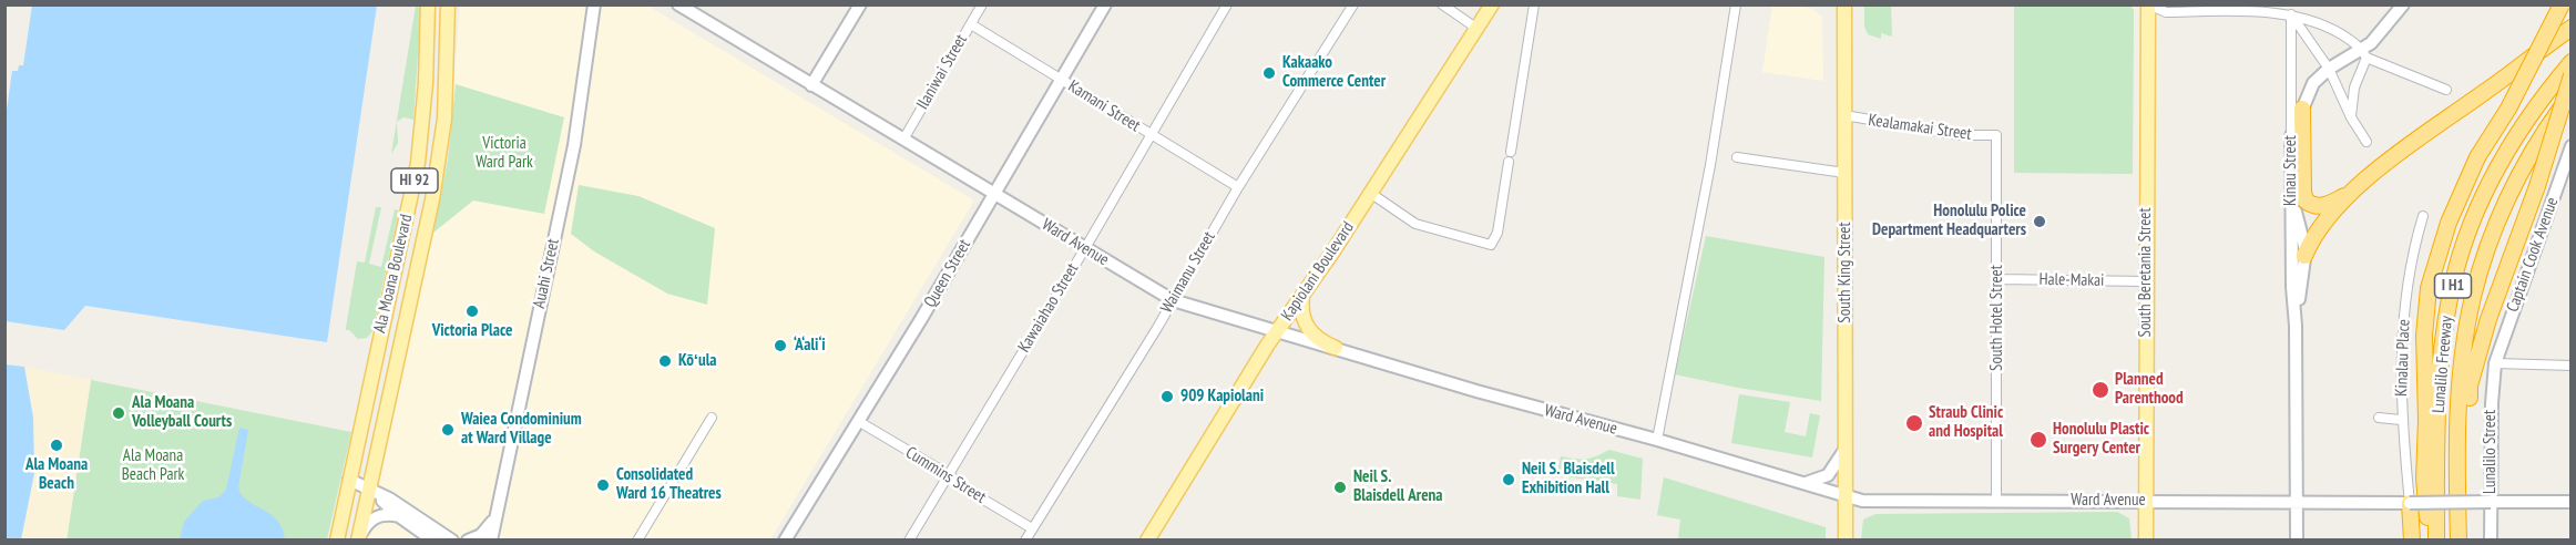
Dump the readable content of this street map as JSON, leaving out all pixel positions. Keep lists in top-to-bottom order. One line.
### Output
{"streets":{"highway":["I H1","Lunalilo Freeway"],"main road":["Kinau Street","HI 92","Ward Avenue","Captain Cook Avenue","Kapiolani Boulevard","South King Street","South Beretania Street","Ala Moana Boulevard","Auahi Street","Queen Street","Lunalilo Street"],"street":["Ilaniwai Street","Kamani Street","Kealamakai Street","Waimanu Street","Hale-Makai","Kawaiahao Street","South Hotel Street","Kinalau Place","Cummins Street"]},"crossings":[["Ilaniwai Street","Kamani Street"],["Ilaniwai Street","Ward Avenue"],["Kamani Street","Waimanu Street"],["Kamani Street","Queen Street"],["Kamani Street","Kawaiahao Street"],["Kealamakai Street","South King Street"],["Kealamakai Street","South Hotel Street"],["Kinau Street","Ward Avenue"],["Ward Avenue","Kapiolani Boulevard"],["Ward Avenue","Waimanu Street"],["Ward Avenue","South King Street"],["Ward Avenue","South Beretania Street"],["Ward Avenue","Queen Street"],["Ward Avenue","Kawaiahao Street"],["Ward Avenue","South Hotel Street"],["Ward Avenue","Kinalau Place"],["Ward Avenue","Lunalilo Street"],["Captain Cook Avenue","Lunalilo Street"],["Waimanu Street","Cummins Street"],["South Beretania Street","Hale-Makai"],["Queen Street","Cummins Street"],["Hale-Makai","South Hotel Street"],["Kawaiahao Street","Cummins Street"]],"parks":["Victoria Ward Park","Ala Moana Beach Park"],"places":["Kakaako Commerce Center","Honolulu Police Department Headquarters","Victoria Place","‘A‘ali‘i","Kōʻula","Planned Parenthood","909 Kapiolani","Ala Moana Volleyball Courts","Straub Clinic and Hospital","Waiea Condominium at Ward Village","Honolulu Plastic Surgery Center","Ala Moana Beach","Neil S. Blaisdell Exhibition Hall","Consolidated Ward 16 Theatres","Neil S. Blaisdell Arena"]}
